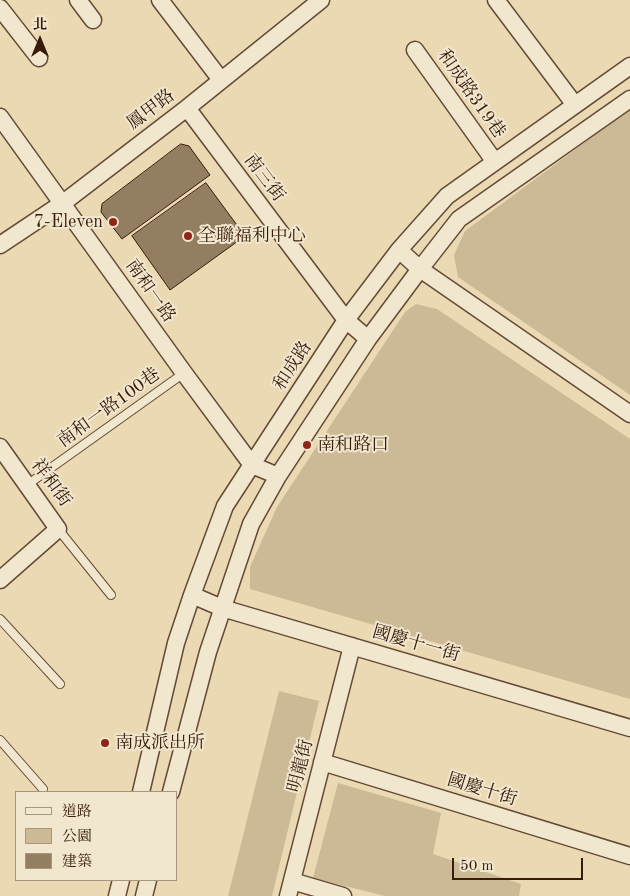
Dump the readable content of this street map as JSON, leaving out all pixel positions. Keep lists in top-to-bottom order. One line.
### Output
{"streets":{"street":["和成路319巷","鳳甲路","南三街","南和一路","和成路","祥和街","國慶十一街","明龍街","國慶十街"],"lane":["南和一路100巷"]},"crossings":[["和成路319巷","和成路"],["鳳甲路","南三街"],["鳳甲路","南和一路"],["南三街","和成路"],["南和一路","和成路"],["南和一路","南和一路100巷"],["和成路","國慶十一街"],["南和一路100巷","祥和街"],["國慶十一街","明龍街"],["明龍街","國慶十街"]],"places":["7-Eleven","全聯福利中心","南和路口","南成派出所"],"legend":["道路","公園","建築"],"scale_bar":"50 m","north":"top"}
